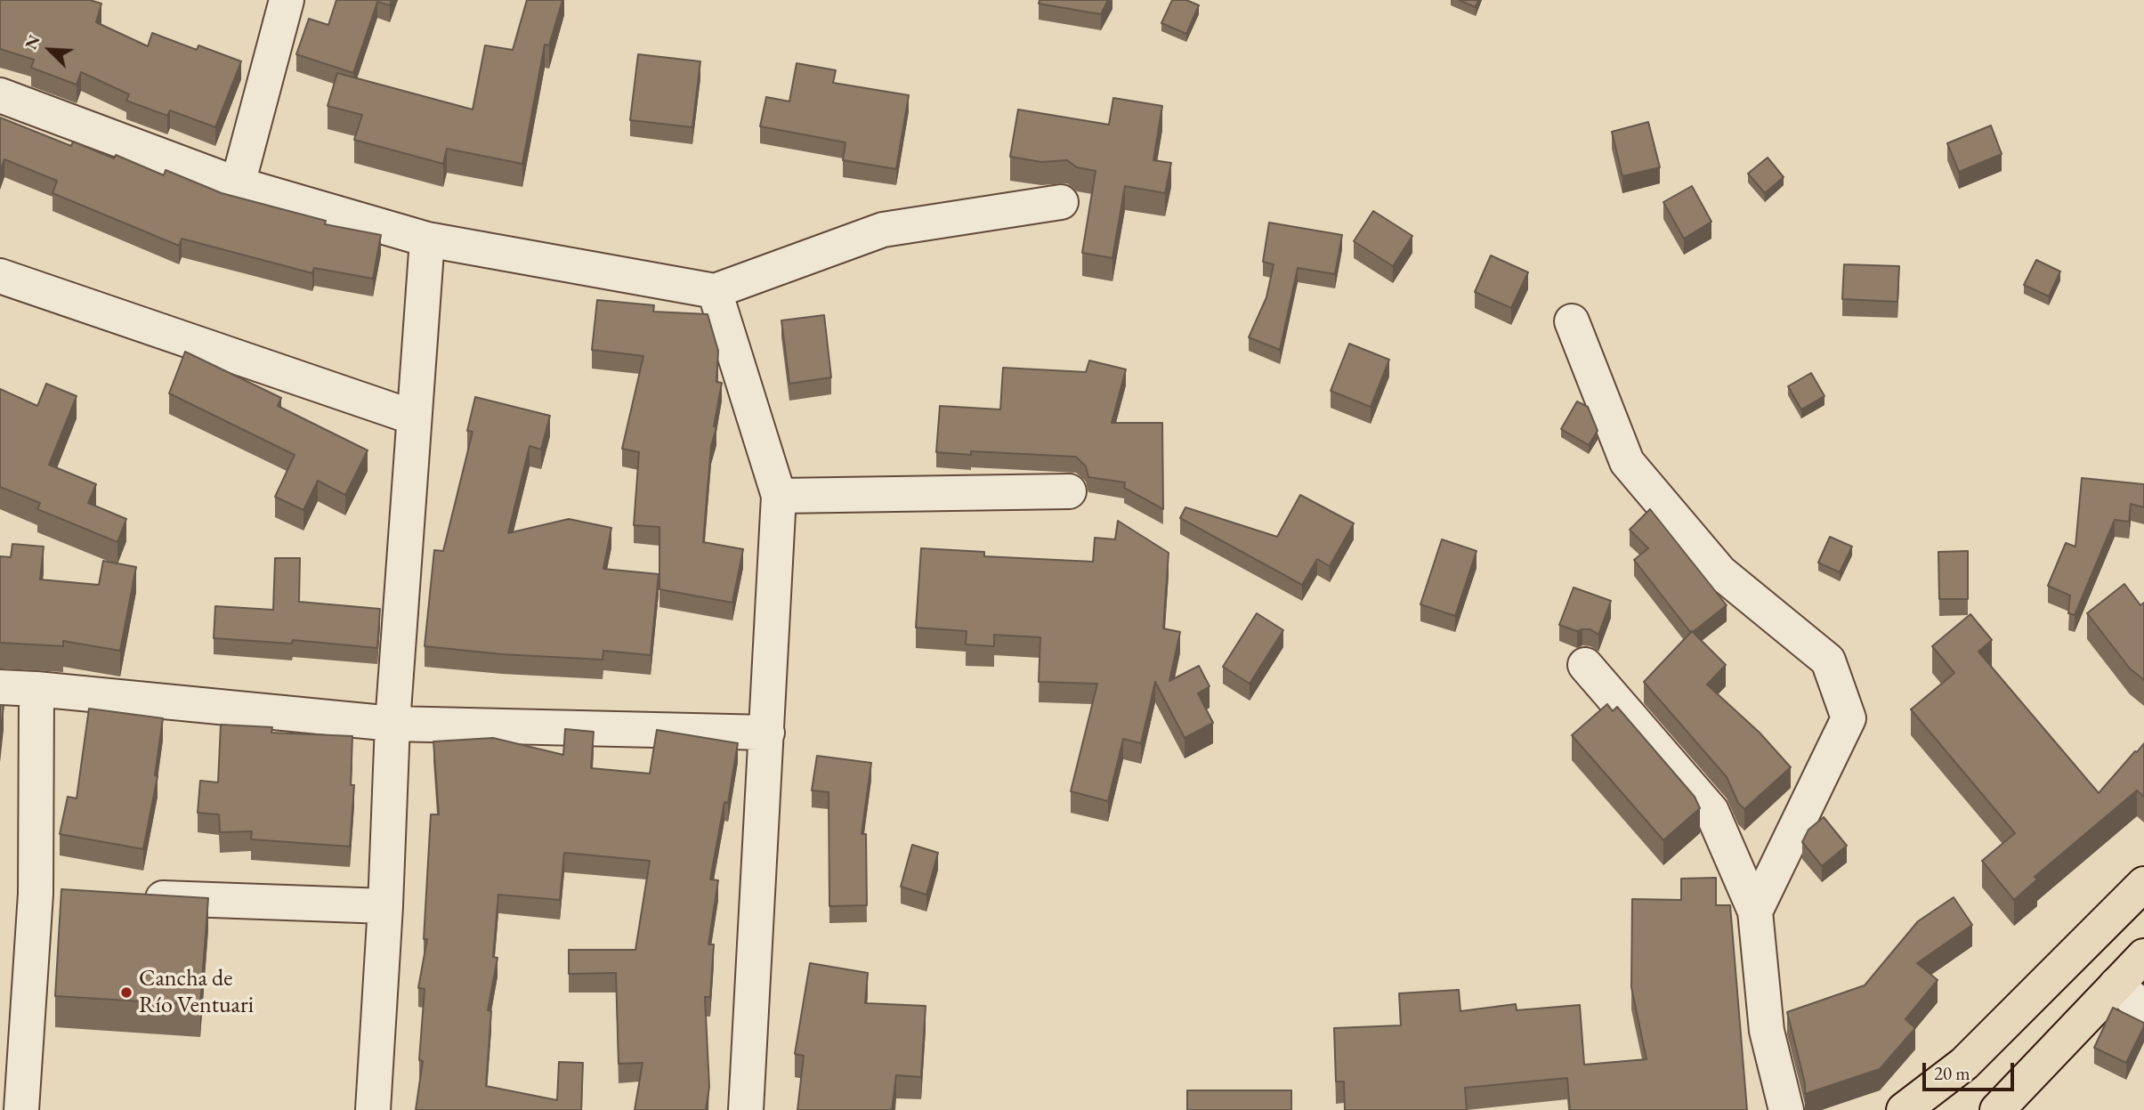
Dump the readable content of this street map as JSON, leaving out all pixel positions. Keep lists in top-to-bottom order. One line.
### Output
{"places":["Cancha de Río Ventuari"],"scale_bar":"20 m","north":"top left"}
